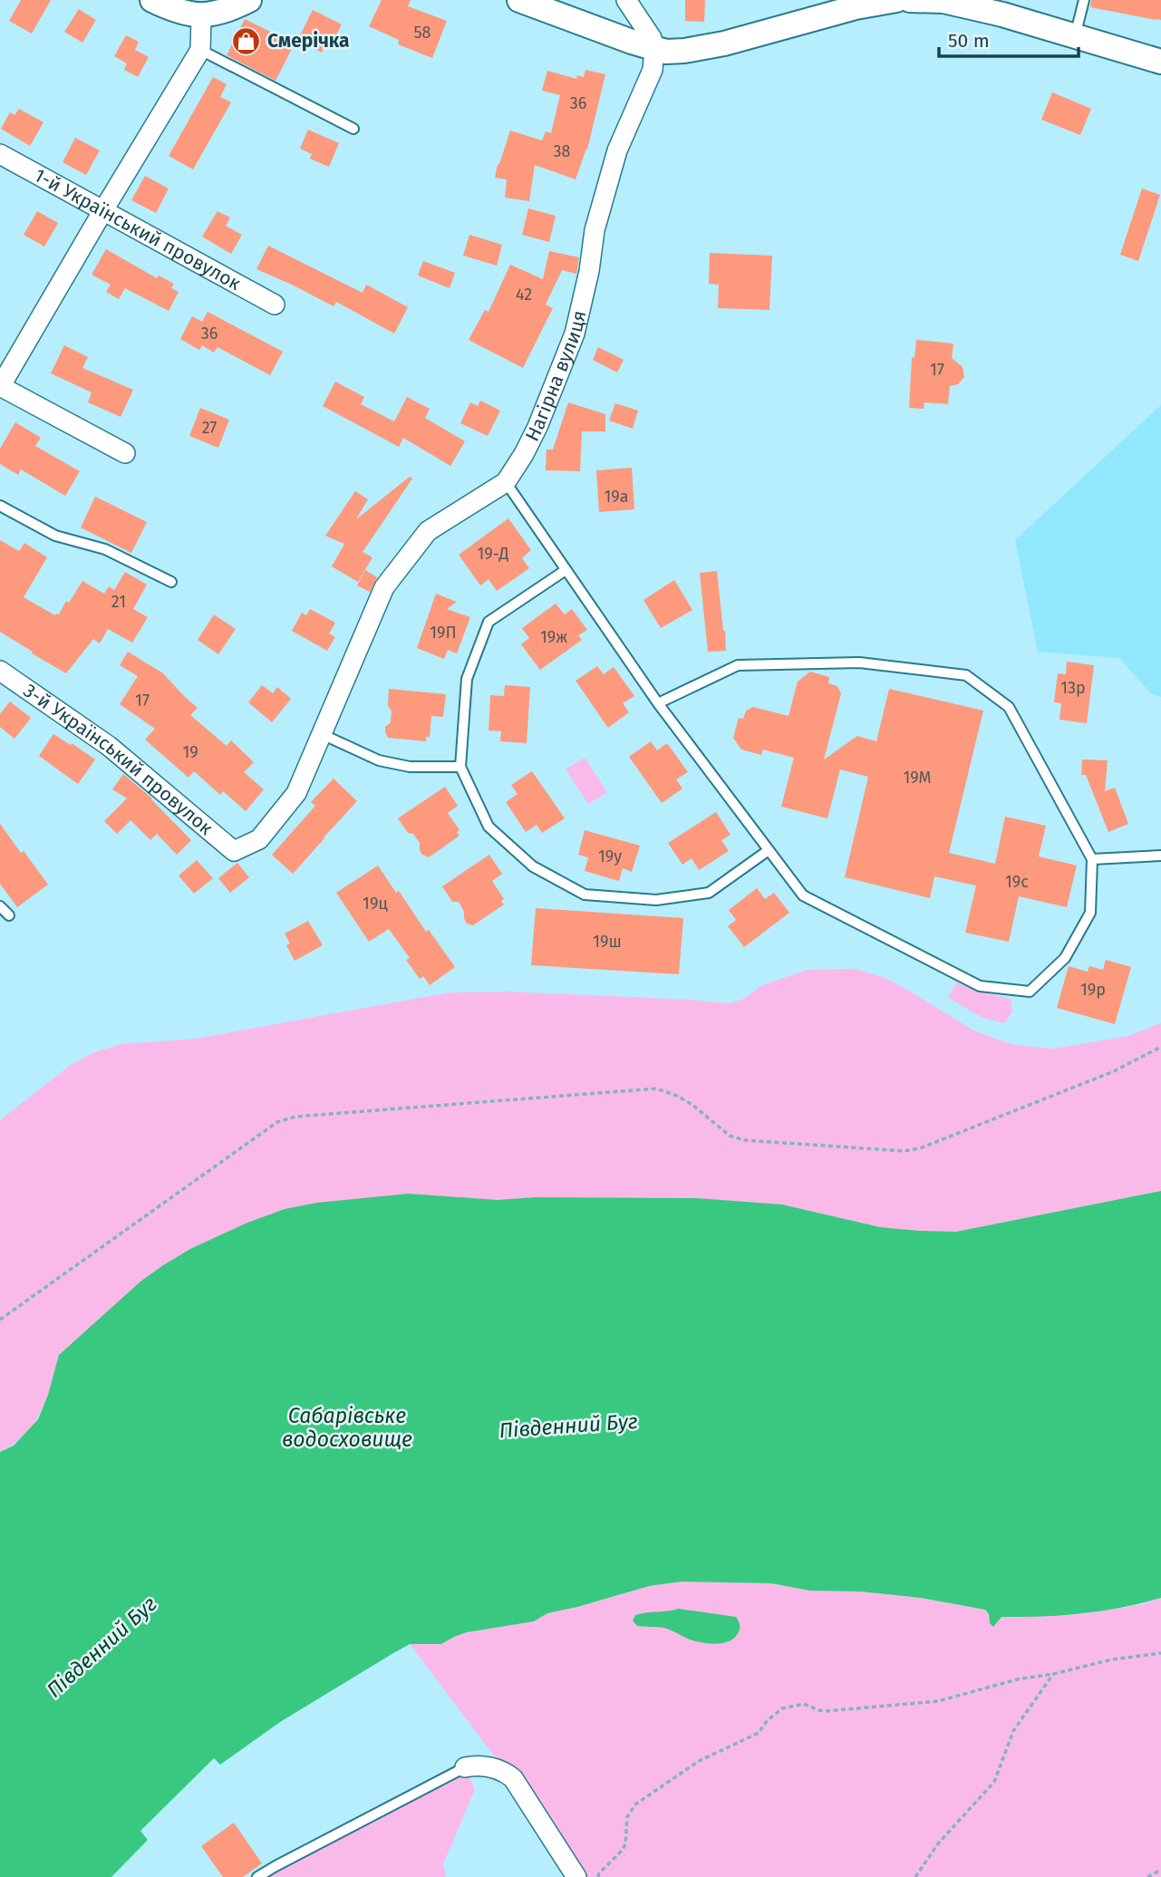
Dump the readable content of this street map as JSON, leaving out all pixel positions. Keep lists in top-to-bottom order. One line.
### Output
{"streets":{"street":["1-й Український провулок","Нагірна вулиця","3-й Український провулок"]},"crossings":[["Нагірна вулиця","3-й Український провулок"]],"water":["Сабарівське водосховище","Південний Буг"],"places":{"shop":["Смерічка"]},"house_numbers":["58","36","38","42","36","17","27","19а","19-Д","21","19П","19ж","13р","17","19","19М","19у","19с","19ц","19ш","19р"],"scale_bar":"50 m"}
